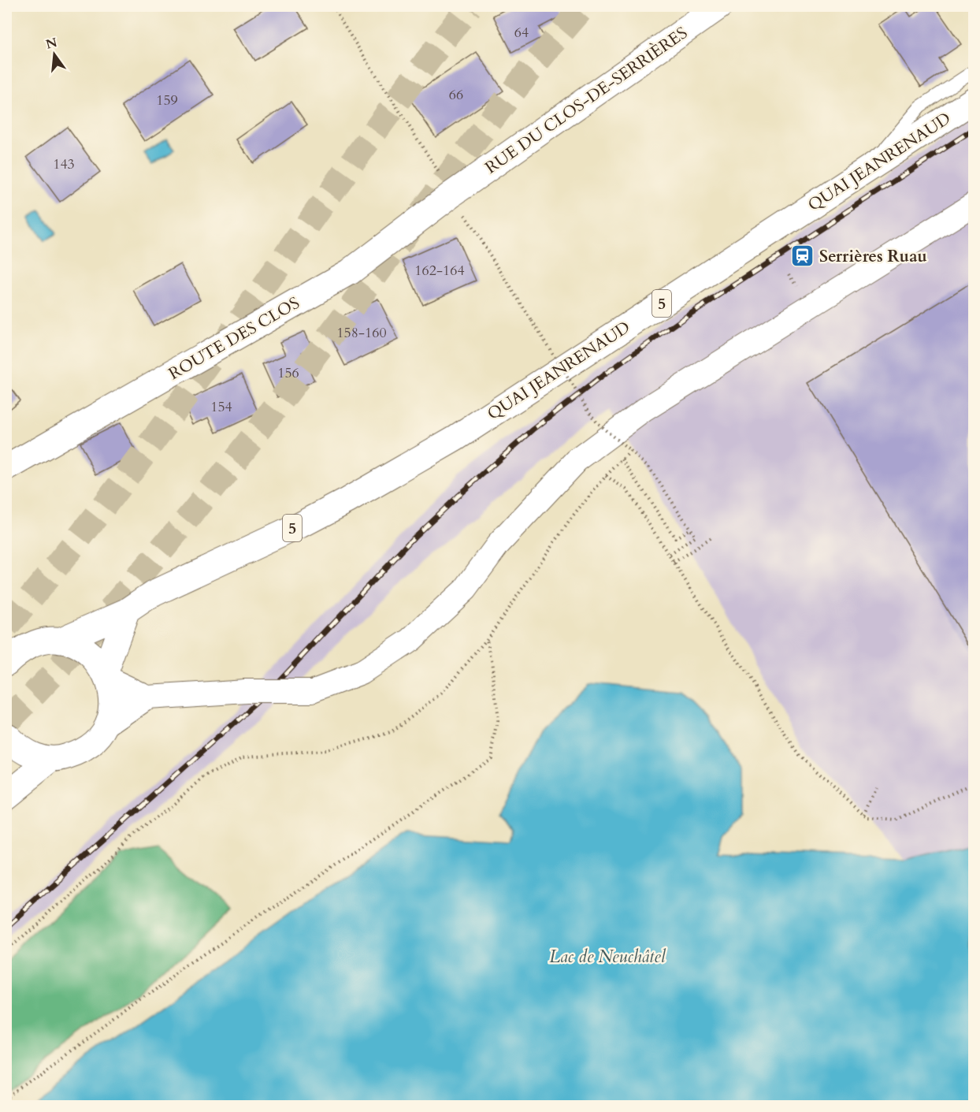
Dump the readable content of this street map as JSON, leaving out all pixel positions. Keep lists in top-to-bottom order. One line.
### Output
{"streets":{"main road":["RUE DU CLOS-DE-SERRIÈRES","QUAI JEANRENAUD","5","ROUTE DES CLOS"]},"crossings":[["RUE DU CLOS-DE-SERRIÈRES","ROUTE DES CLOS"],["QUAI JEANRENAUD","5"]],"water":["Lac de Neuchâtel"],"places":{"station":["Serrières Ruau"]},"house_numbers":["64","66","159","143","162-164","158-160","156","154"],"north":"top"}
